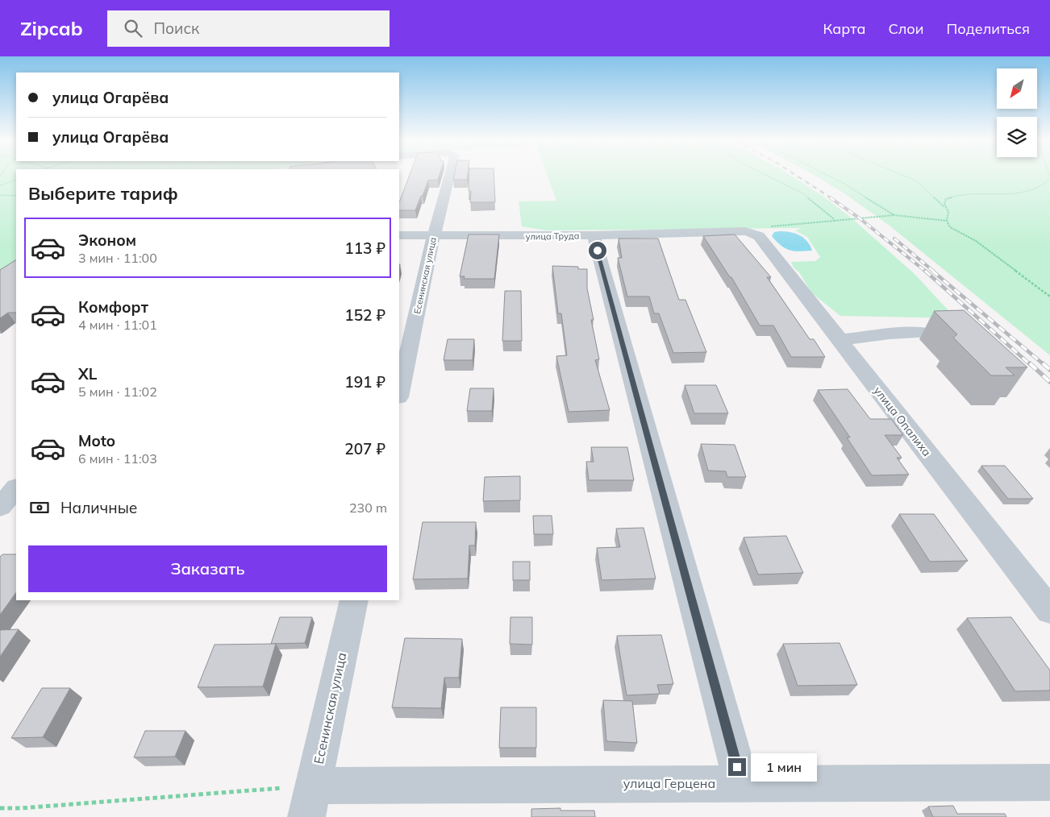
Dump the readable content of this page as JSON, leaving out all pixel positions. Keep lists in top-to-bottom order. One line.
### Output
{"streets":{"street":["улица Труда","Есенинская улица","улица Опалиха","улица Герцена"]},"crossings":[["улица Труда","Есенинская улица"],["улица Труда","улица Опалиха"],["Есенинская улица","улица Герцена"]],"north":"bottom left","page":{"header":"Zipcab","search":"Поиск","nav":["Карта","Слои","Поделиться"],"banner":["улица Огарёва","улица Огарёва"],"heading":"Выберите тариф","list":[{"name":"Эконом","note":"3 мин · 11:00","value":"113 ₽"},{"name":"Комфорт","note":"4 мин · 11:01","value":"152 ₽"},{"name":"XL","note":"5 мин · 11:02","value":"191 ₽"},{"name":"Moto","note":"6 мин · 11:03","value":"207 ₽"}],"pay":["Наличные","230 m"],"buttons":"Заказать","bubble":"1 мин"}}
